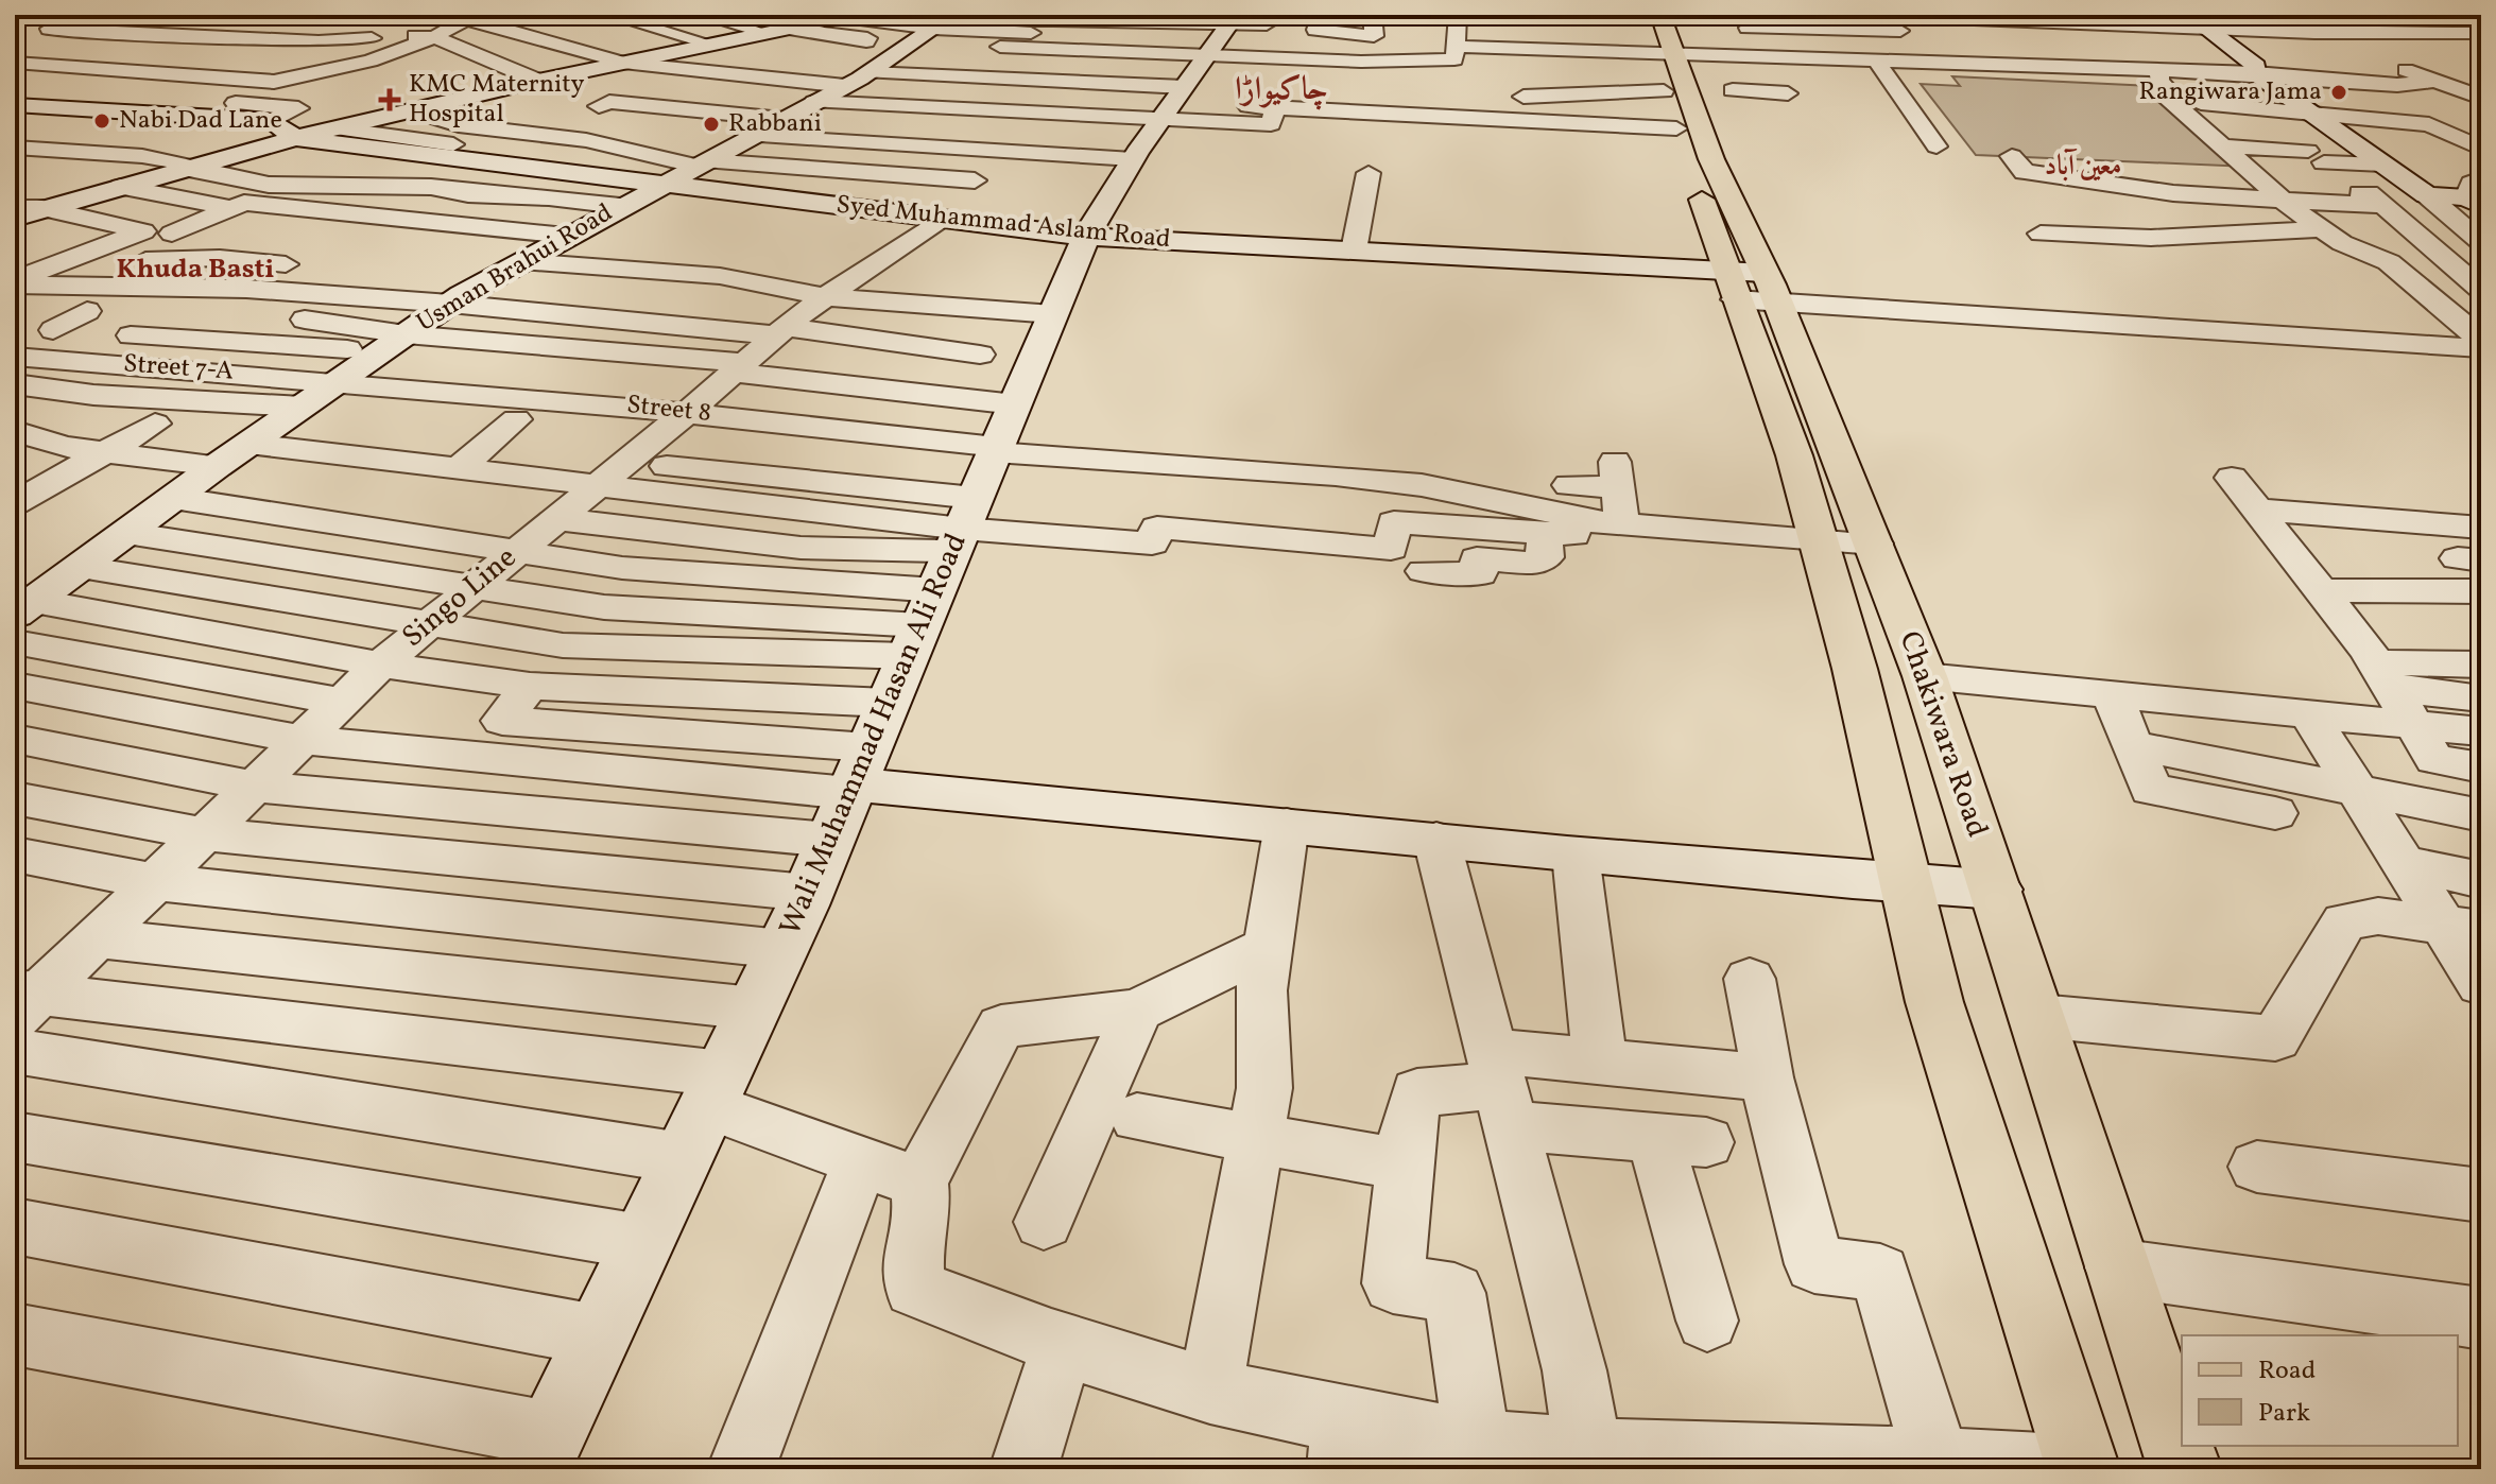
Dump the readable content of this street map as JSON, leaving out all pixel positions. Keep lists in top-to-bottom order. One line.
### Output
{"streets":{"main road":["Chakiwara Road"],"street":["Syed Muhammad Aslam Road","Usman Brahui Road","Street 7-A","Street 8","Singo Line","Wali Muhammad Hasan Ali Road"]},"crossings":[["Syed Muhammad Aslam Road","Usman Brahui Road"],["Syed Muhammad Aslam Road","Singo Line"],["Syed Muhammad Aslam Road","Wali Muhammad Hasan Ali Road"],["Syed Muhammad Aslam Road","Chakiwara Road"],["Usman Brahui Road","Street 7-A"],["Usman Brahui Road","Street 8"],["Street 7-A","Street 8"],["Street 8","Singo Line"]],"districts":["چاکیواڑا","معین آباد","Khuda Basti"],"places":{"other":["Rangiwara Jama","Nabi Dad Lane","Rabbani"],"health":["KMC Maternity Hospital"]},"legend":["Road","Park"]}
